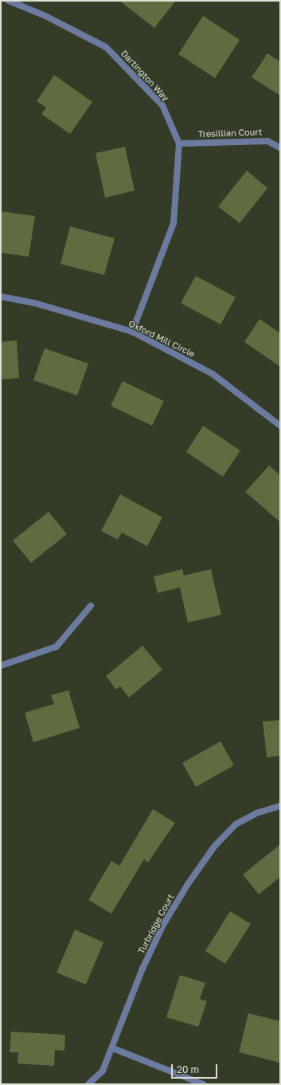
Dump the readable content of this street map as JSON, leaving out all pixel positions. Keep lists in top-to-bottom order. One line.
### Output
{"streets":{"street":["Dartington Way","Tresillian Court","Oxford Mill Circle","Turbridge Court"]},"crossings":[["Dartington Way","Tresillian Court"],["Dartington Way","Oxford Mill Circle"]],"scale_bar":"20 m"}
